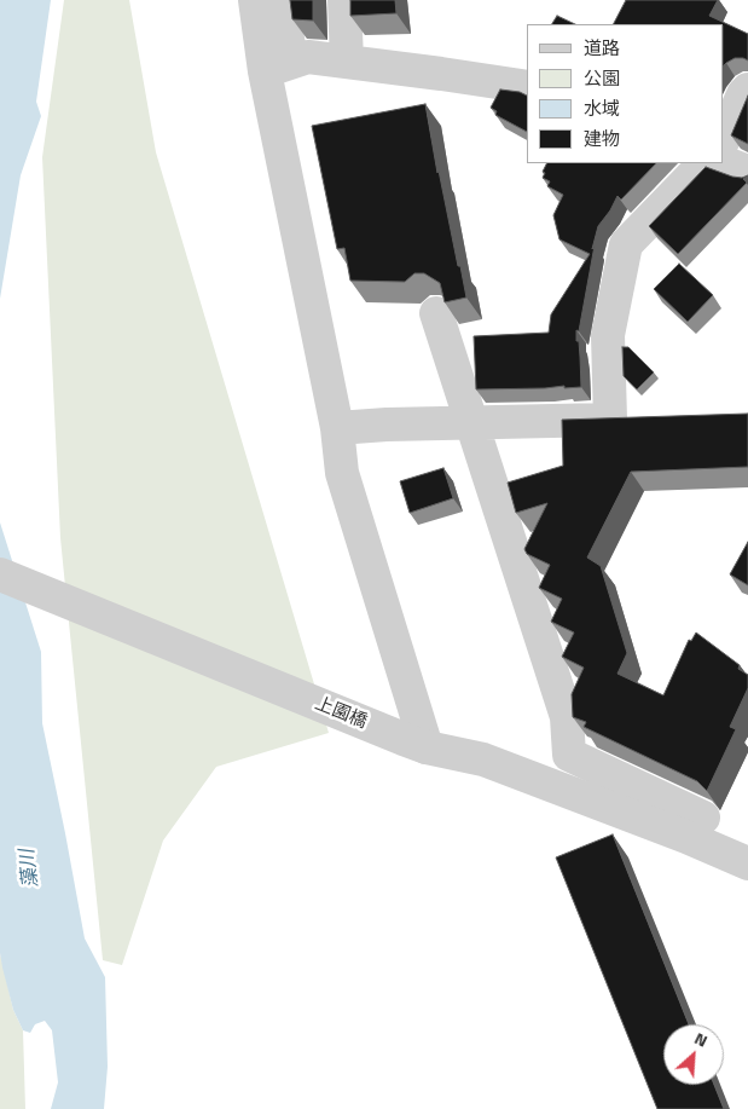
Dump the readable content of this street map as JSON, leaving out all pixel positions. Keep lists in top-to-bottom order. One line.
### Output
{"streets":{"street":["上園橋"]},"water":["藻川"],"legend":["道路","公園","水域","建物"],"north":"top right"}
